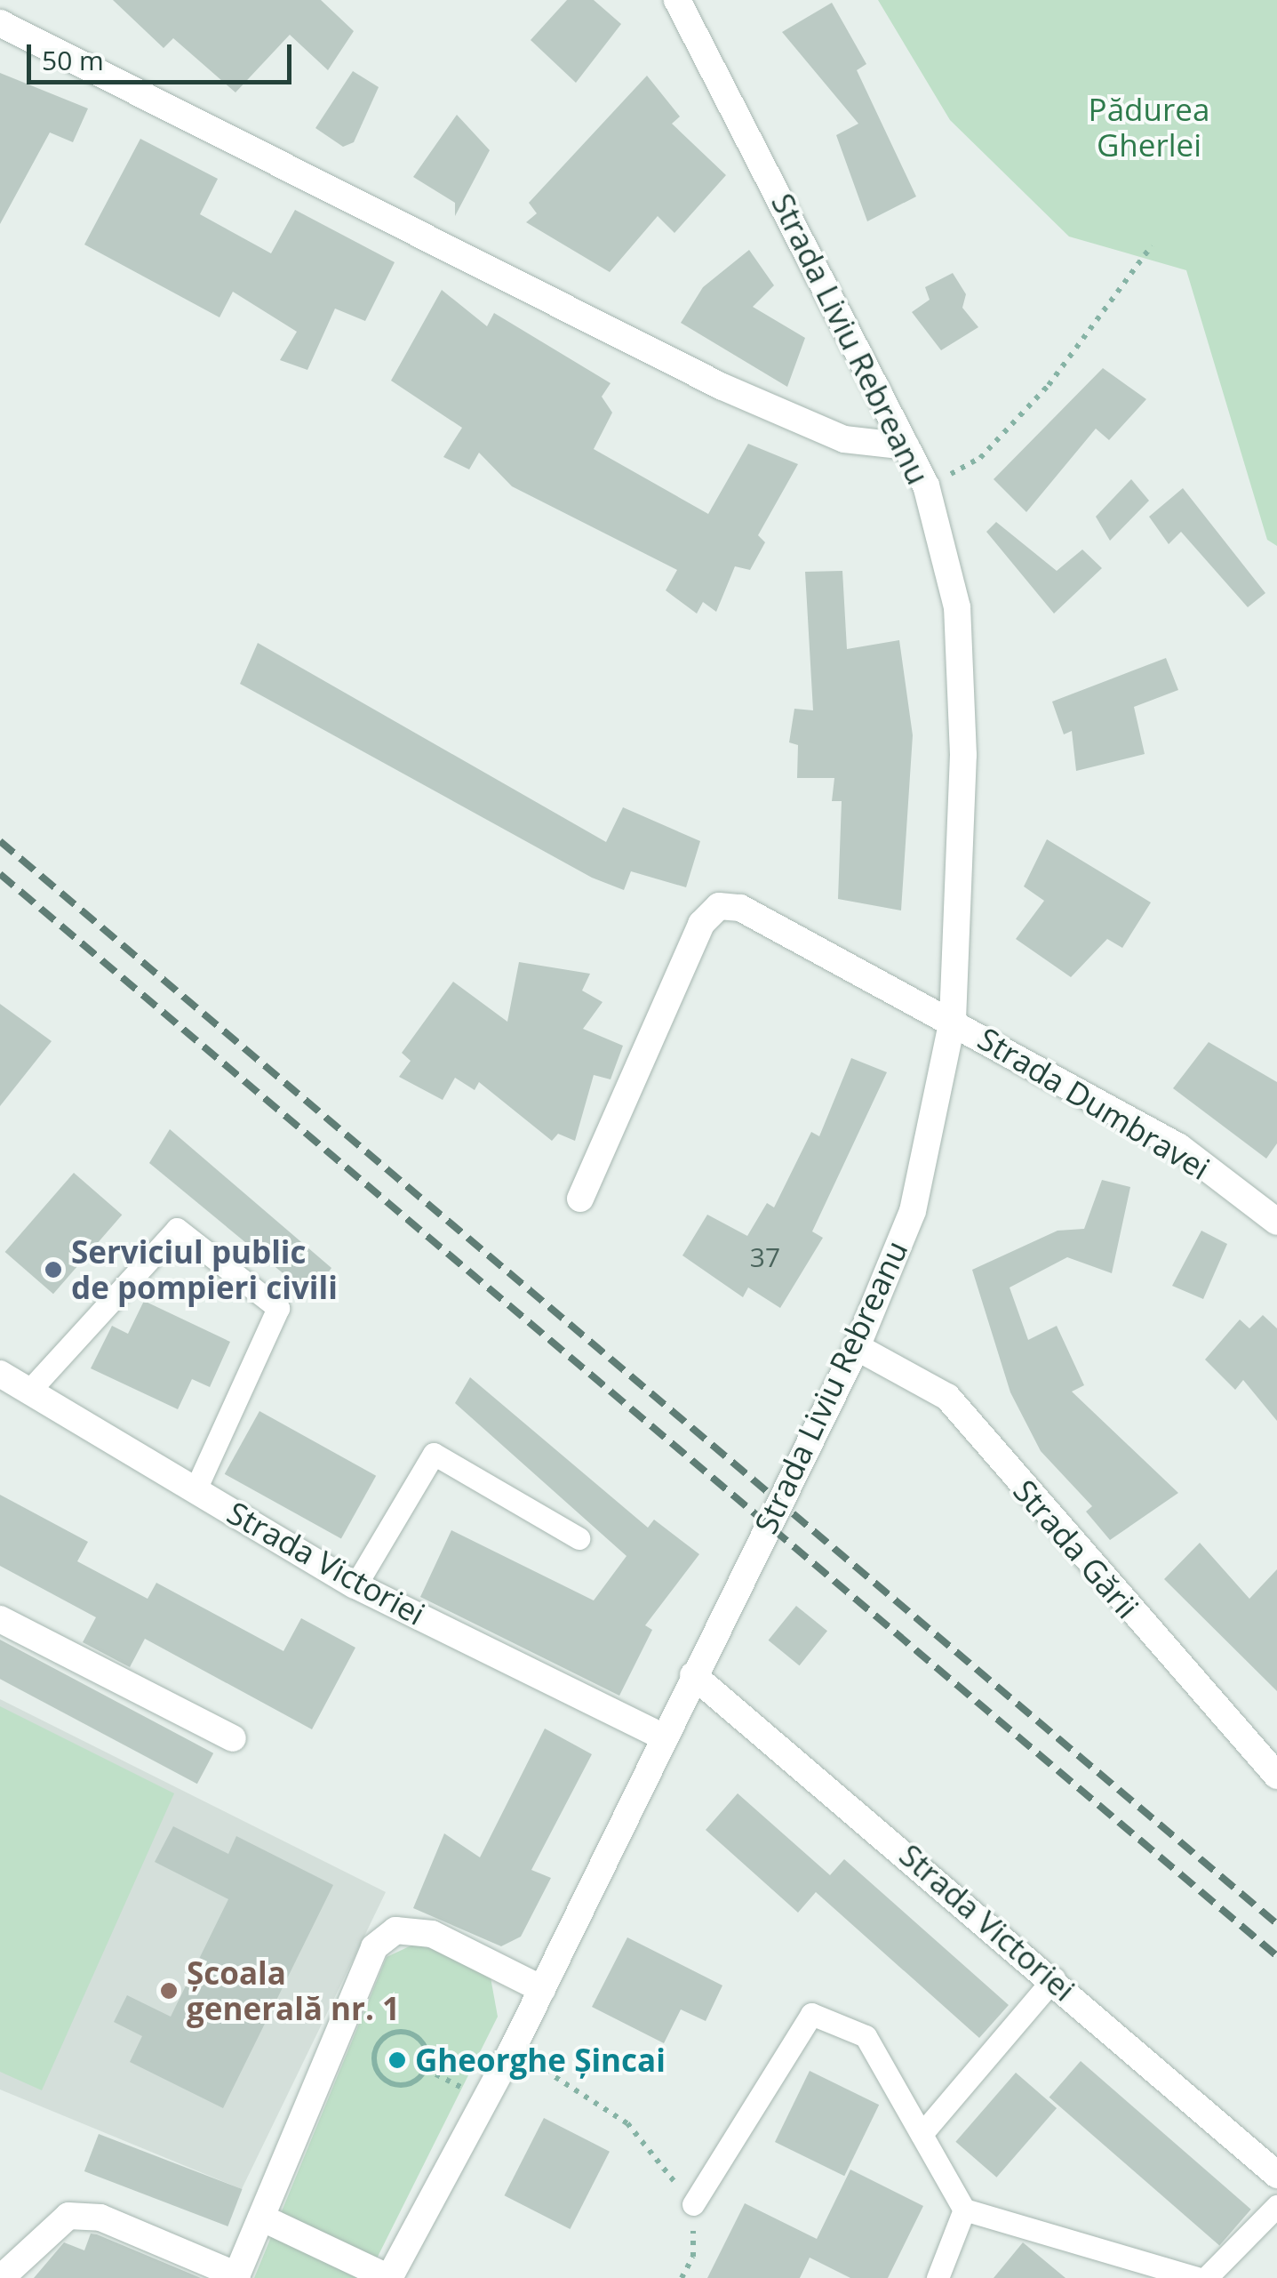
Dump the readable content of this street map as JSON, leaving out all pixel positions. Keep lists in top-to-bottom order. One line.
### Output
{"streets":{"street":["Strada Liviu Rebreanu","Strada Dumbravei","Strada Gării","Strada Victoriei"]},"crossings":[["Strada Liviu Rebreanu","Strada Dumbravei"],["Strada Liviu Rebreanu","Strada Gării"],["Strada Liviu Rebreanu","Strada Victoriei"]],"parks":["Pădurea Gherlei"],"places":["Serviciul public de pompieri civili","Școala generală nr. 1","Gheorghe Șincai"],"house_numbers":["37"],"scale_bar":"50 m"}
